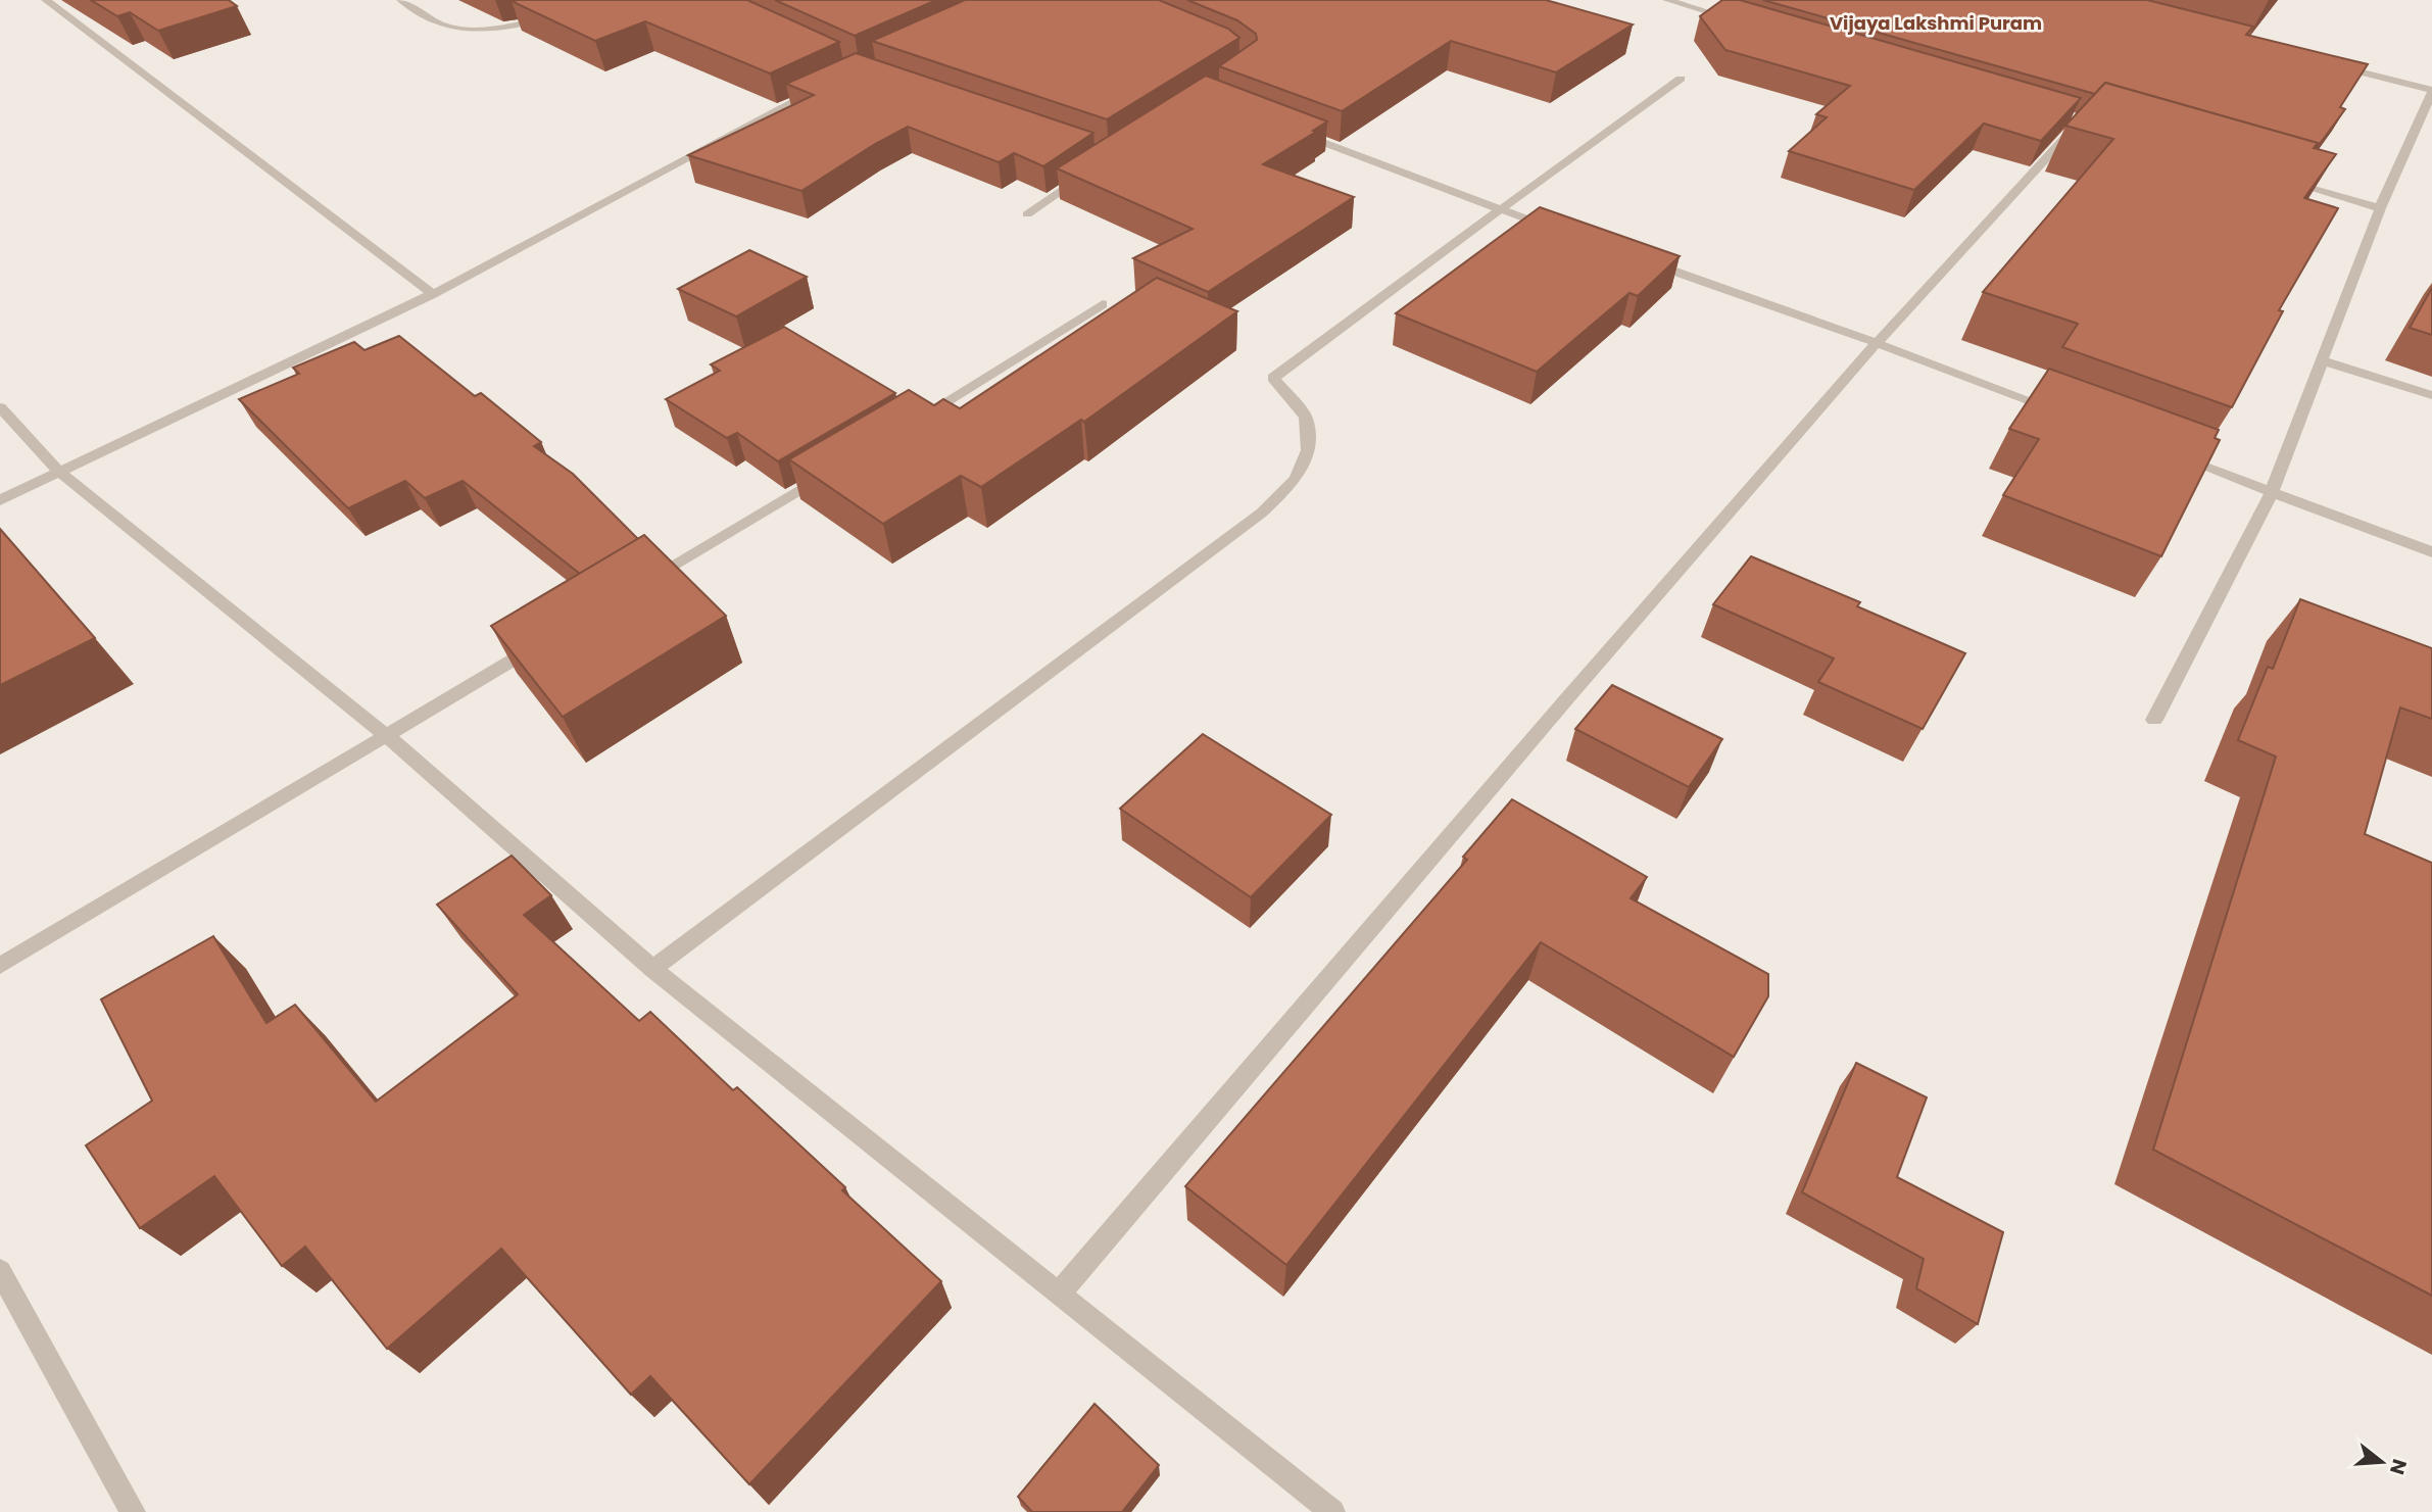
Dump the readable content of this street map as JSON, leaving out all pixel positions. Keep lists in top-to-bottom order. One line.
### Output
{"districts":["Vijaya Lakshmi Puram"],"north":"right"}
